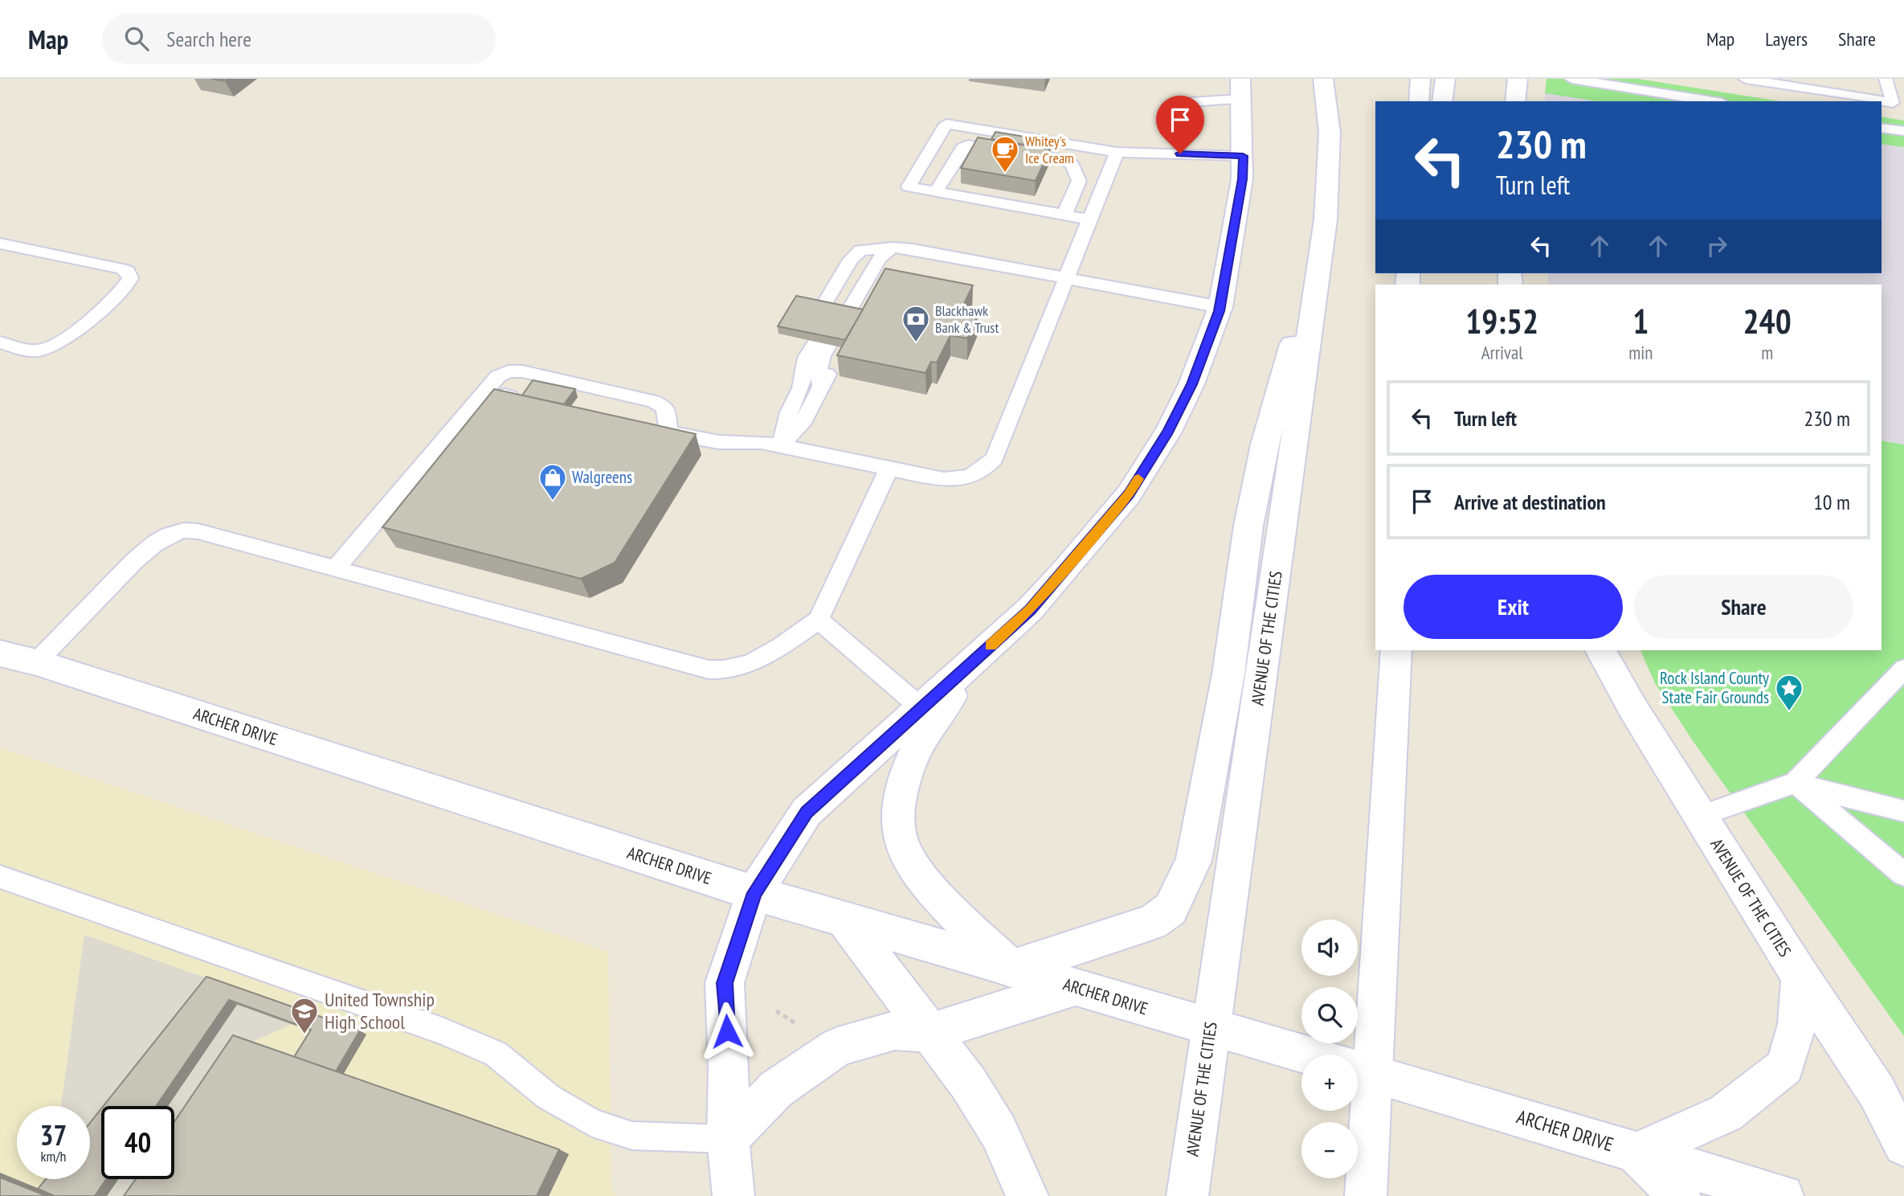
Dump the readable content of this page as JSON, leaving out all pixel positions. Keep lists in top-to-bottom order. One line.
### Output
{"streets":{"street":["AVENUE OF THE CITIES","ARCHER DRIVE"]},"crossings":[["AVENUE OF THE CITIES","ARCHER DRIVE"]],"places":{"cafe":["Whitey's Ice Cream"],"bank":["Blackhawk Bank & Trust"],"shop":["Walgreens"],"place":["Rock Island County State Fair Grounds"],"school or university":["United Township High School"]},"page":{"header":"Map","search":"Search here","nav":["Map","Layers","Share"],"turn":["230 m","Turn left"],"eta":["19:52","Arrival","1","min","240","m"],"list":[{"name":"Turn left","value":"230 m"},{"name":"Arrive at destination","value":"10 m"}],"buttons":["Exit","Share"],"map_buttons":["+","−"],"speed":"37 km/h","limit":"40"}}
